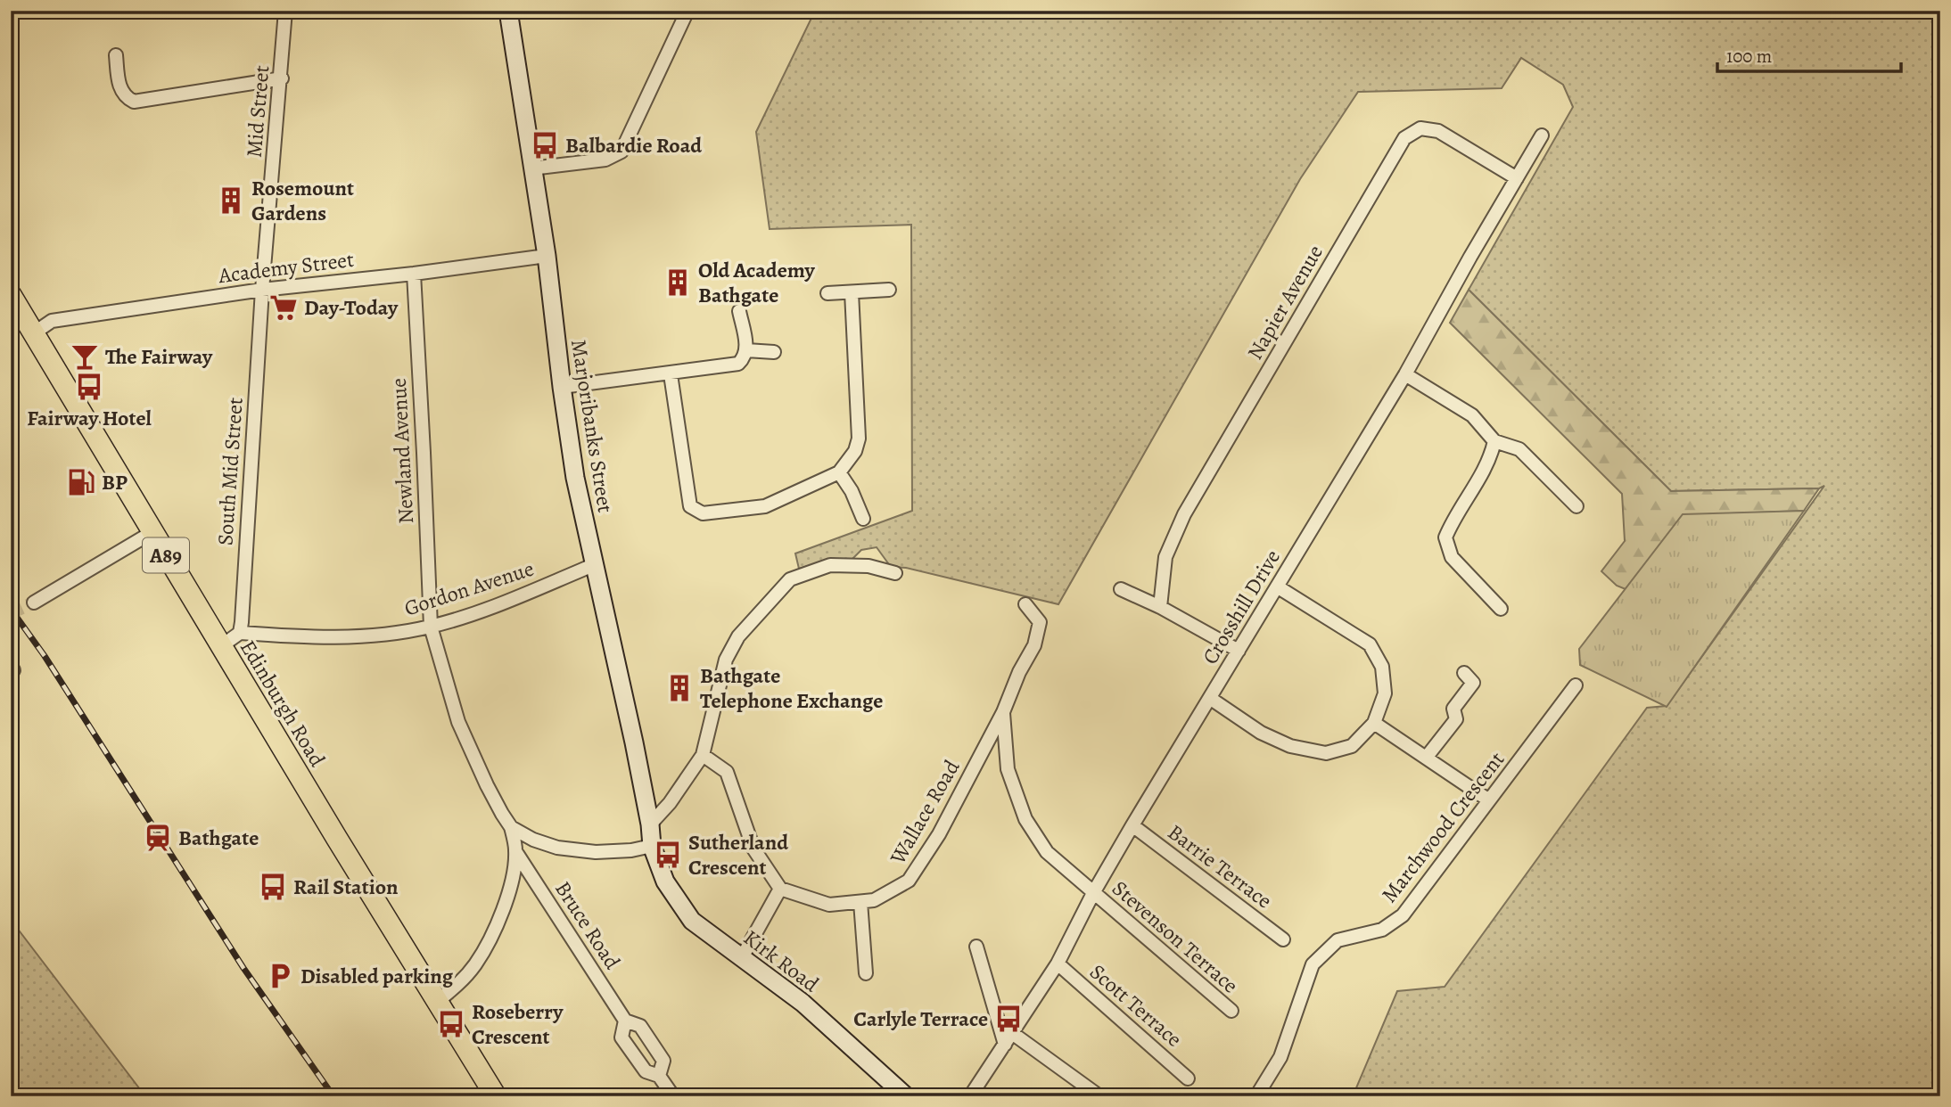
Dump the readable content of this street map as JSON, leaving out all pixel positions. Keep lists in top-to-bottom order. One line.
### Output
{"streets":{"main road":["Marjoribanks Street","A89","Edinburgh Road","Kirk Road"],"street":["Mid Street","Academy Street","Napier Avenue","Newland Avenue","South Mid Street","Gordon Avenue","Crosshill Drive","Wallace Road","Marchwood Crescent","Barrie Terrace","Bruce Road","Stevenson Terrace","Scott Terrace"]},"crossings":[["Mid Street","Academy Street"],["Mid Street","South Mid Street"],["Academy Street","Marjoribanks Street"],["Academy Street","Newland Avenue"],["Academy Street","South Mid Street"],["Academy Street","A89"],["Academy Street","Edinburgh Road"],["Napier Avenue","Crosshill Drive"],["Marjoribanks Street","Gordon Avenue"],["Marjoribanks Street","Kirk Road"],["Newland Avenue","Gordon Avenue"],["South Mid Street","Gordon Avenue"],["A89","Edinburgh Road"],["Crosshill Drive","Barrie Terrace"],["Crosshill Drive","Stevenson Terrace"],["Crosshill Drive","Scott Terrace"],["Wallace Road","Stevenson Terrace"]],"places":{"bus stop":["Balbardie Road","Fairway Hotel","Sutherland Crescent","Rail Station","Carlyle Terrace","Roseberry Crescent"],"building":["Rosemount Gardens","Old Academy Bathgate","Bathgate Telephone Exchange"],"supermarket":["Day-Today"],"bar":["The Fairway"],"fuel station":["BP"],"station":["Bathgate"],"parking":["Disabled parking"]},"scale_bar":"100 m"}
